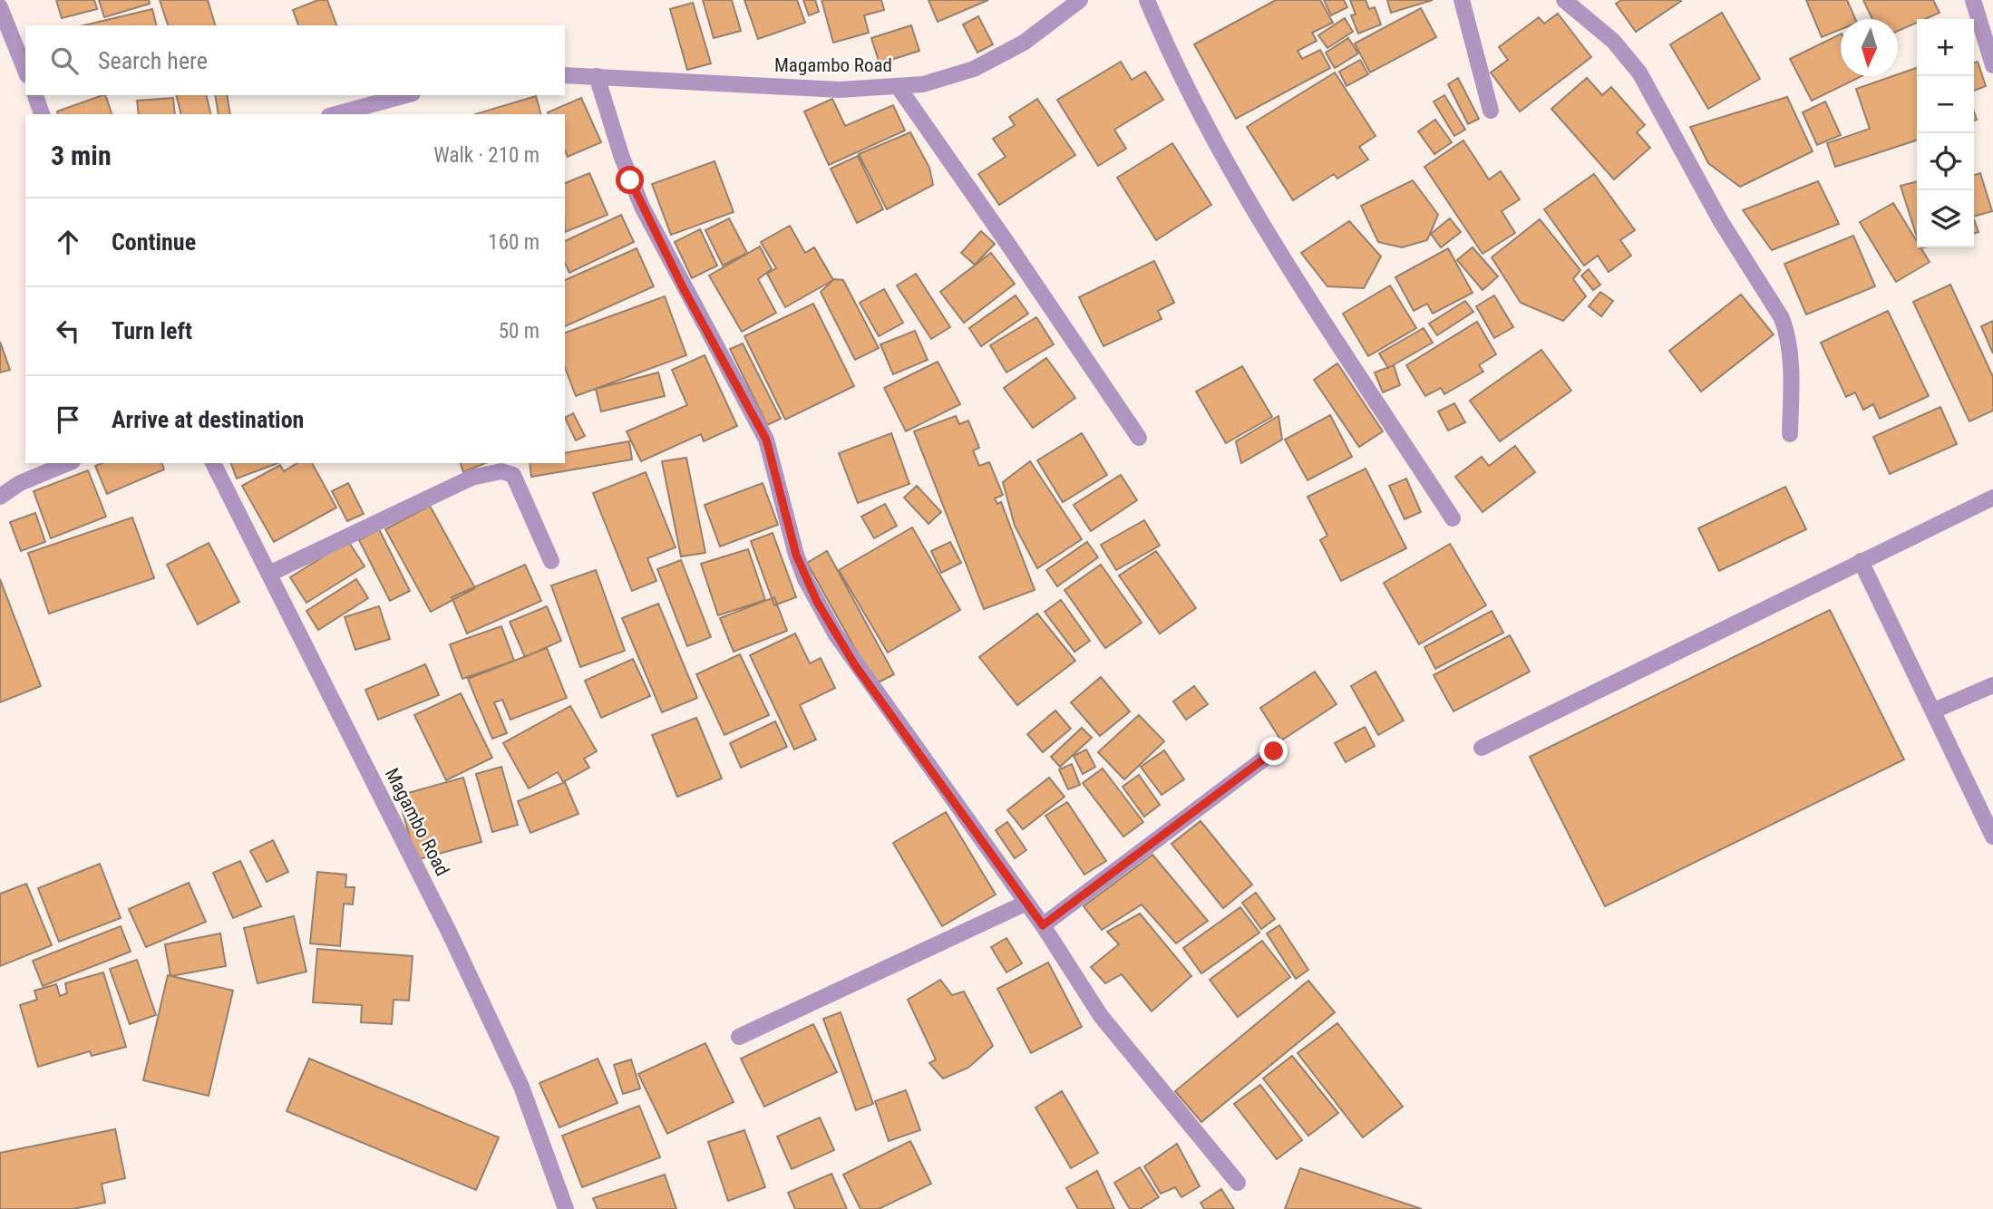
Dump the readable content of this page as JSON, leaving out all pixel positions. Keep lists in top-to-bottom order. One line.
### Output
{"streets":{"street":["Magambo Road"]},"north":"bottom","page":{"map_buttons":["+","−"],"search":"Search here","heading":["3 min","Walk · 210 m"],"list":[["Continue","160 m"],["Turn left","50 m"],"Arrive at destination"]}}
